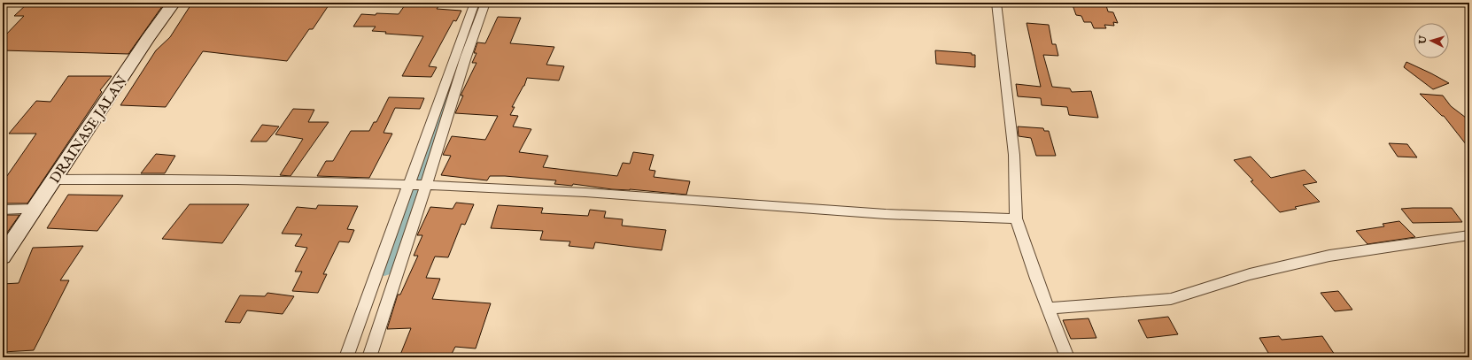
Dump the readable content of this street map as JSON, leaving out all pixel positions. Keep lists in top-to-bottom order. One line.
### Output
{"streets":{"street":["DRAINASE JALAN"]},"north":"left"}
